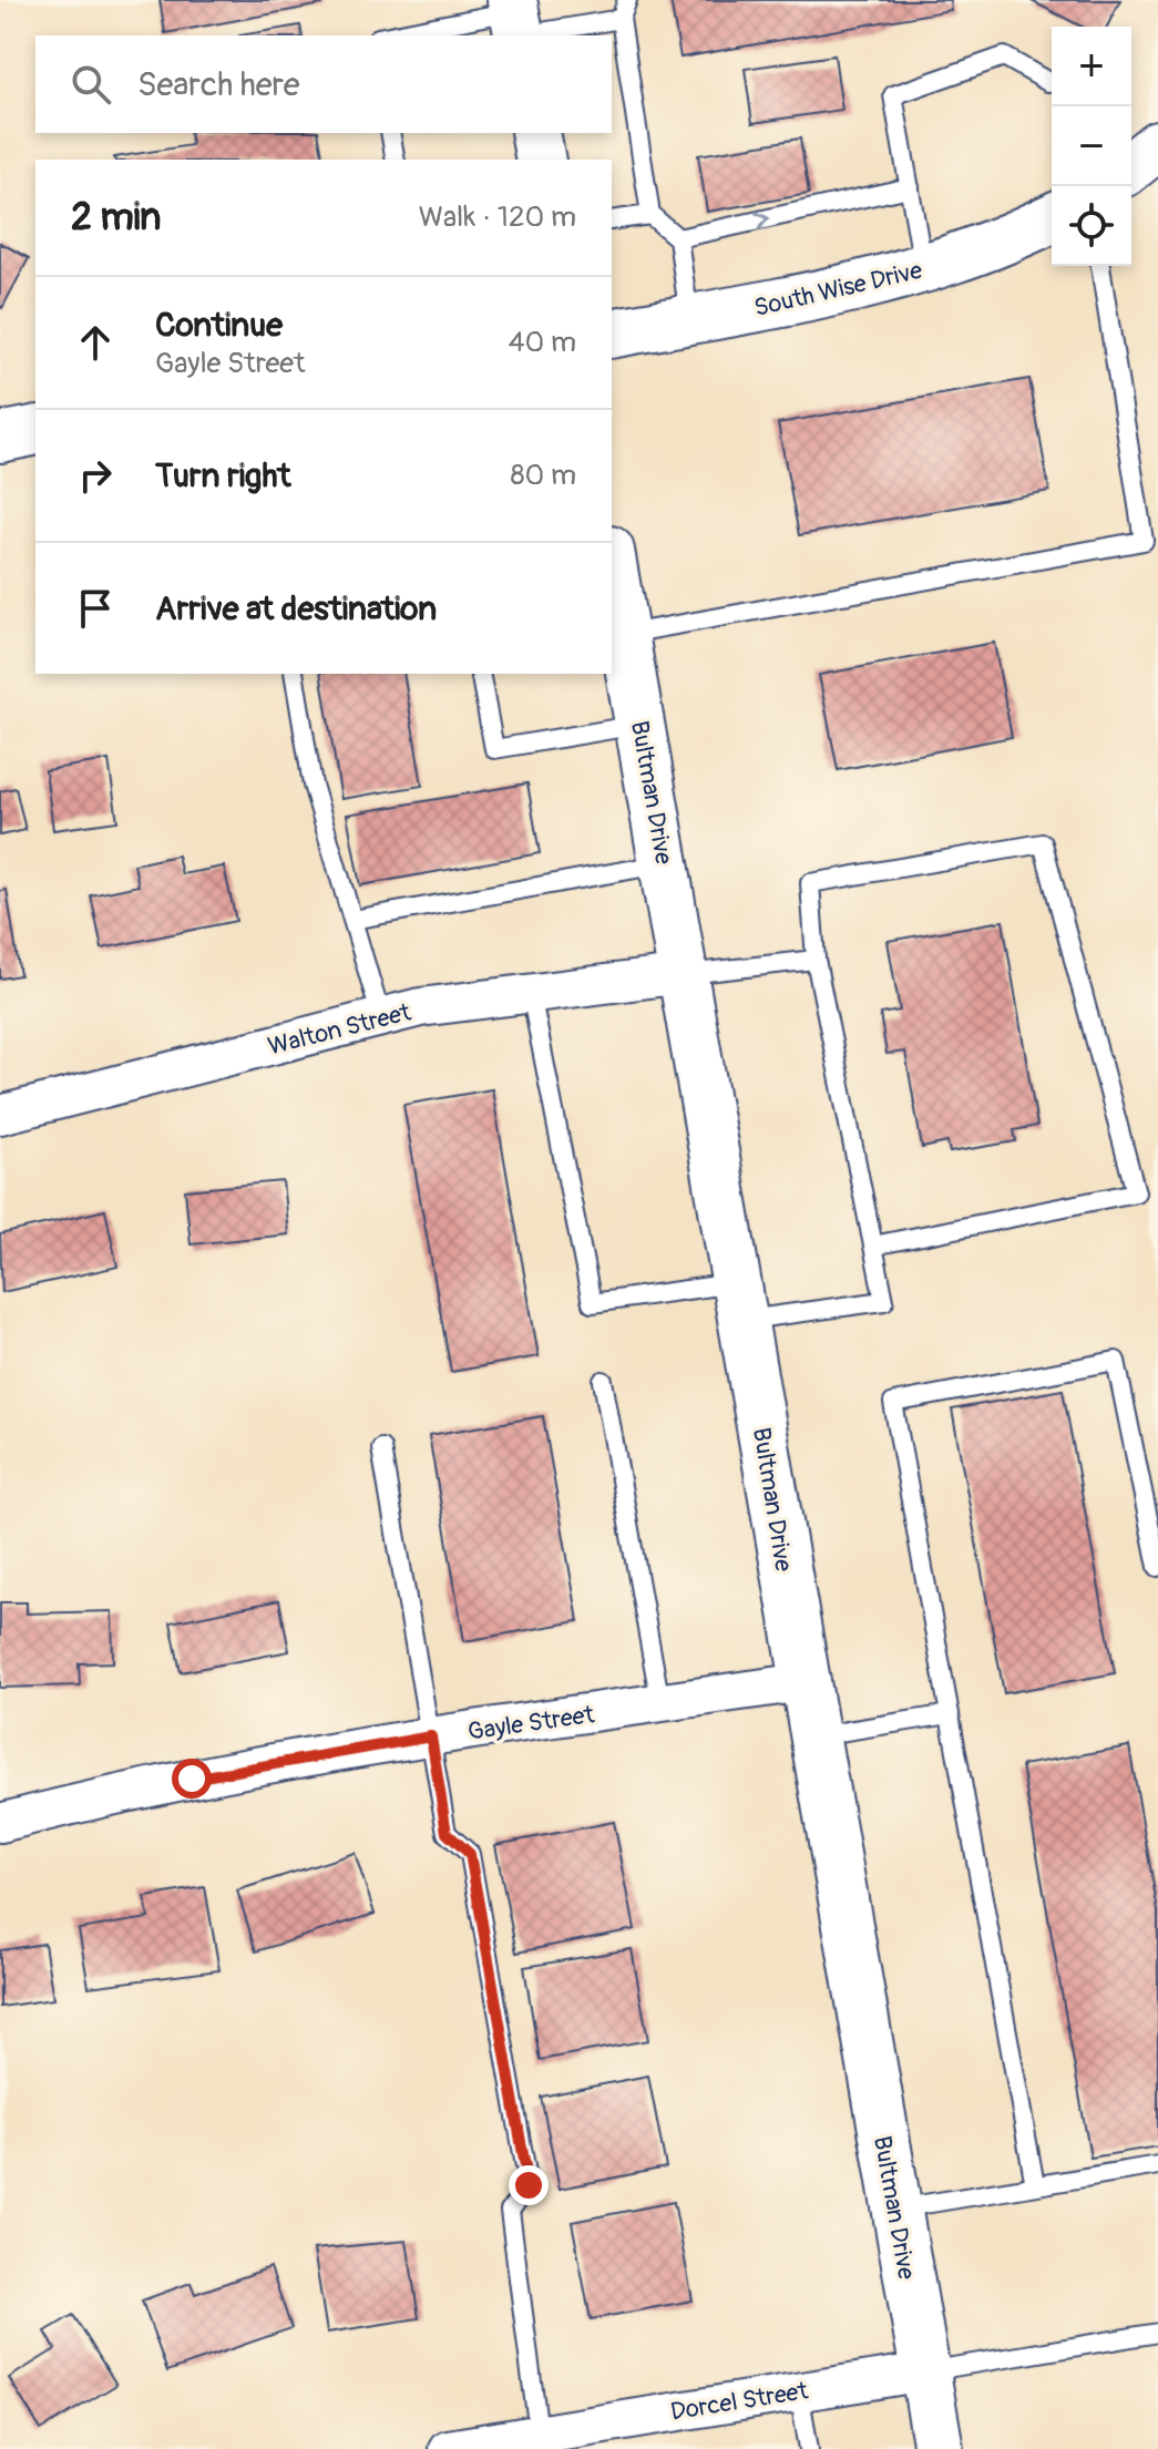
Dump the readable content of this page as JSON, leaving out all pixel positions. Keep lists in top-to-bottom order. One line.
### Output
{"streets":{"main road":["South Wise Drive","Bultman Drive"],"street":["Walton Street","Gayle Street","Dorcel Street"]},"crossings":[["Bultman Drive","Walton Street"],["Bultman Drive","Gayle Street"],["Bultman Drive","Dorcel Street"]],"page":{"map_buttons":["+","−"],"search":"Search here","heading":["2 min","Walk · 120 m"],"list":[["Continue","Gayle Street","40 m"],["Turn right","80 m"],"Arrive at destination"]}}
